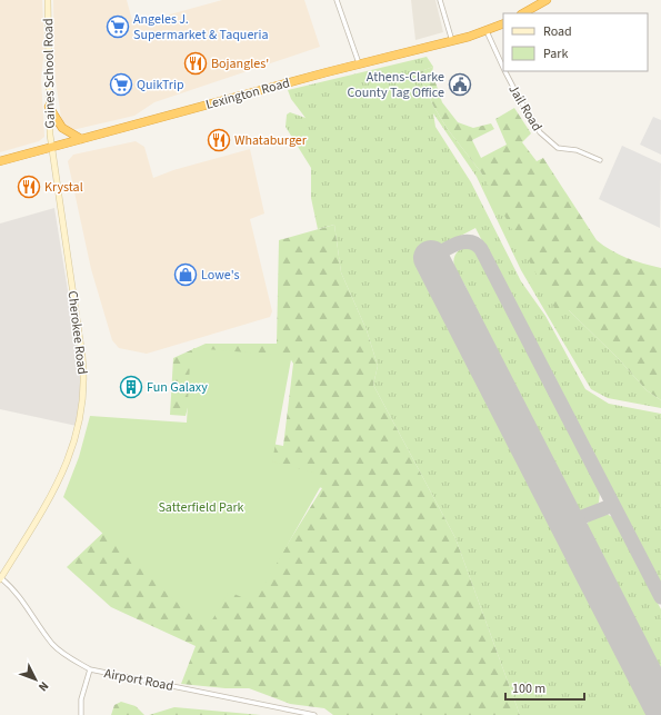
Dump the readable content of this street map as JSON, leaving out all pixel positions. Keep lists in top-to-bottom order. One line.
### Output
{"streets":{"highway":["Lexington Road"],"main road":["Gaines School Road","Cherokee Road"],"street":["Jail Road","Airport Road"]},"crossings":[["Gaines School Road","Lexington Road"],["Gaines School Road","Cherokee Road"],["Lexington Road","Jail Road"],["Lexington Road","Cherokee Road"],["Cherokee Road","Airport Road"]],"parks":["Satterfield Park"],"places":{"supermarket":["Angeles J. Supermarket & Taqueria","QuikTrip"],"restaurant":["Bojangles'","Whataburger","Krystal"],"public building":["Athens-Clarke County Tag Office"],"shop":["Lowe's"],"building":["Fun Galaxy"]},"legend":["Road","Park"],"scale_bar":"100 m","north":"bottom right"}
